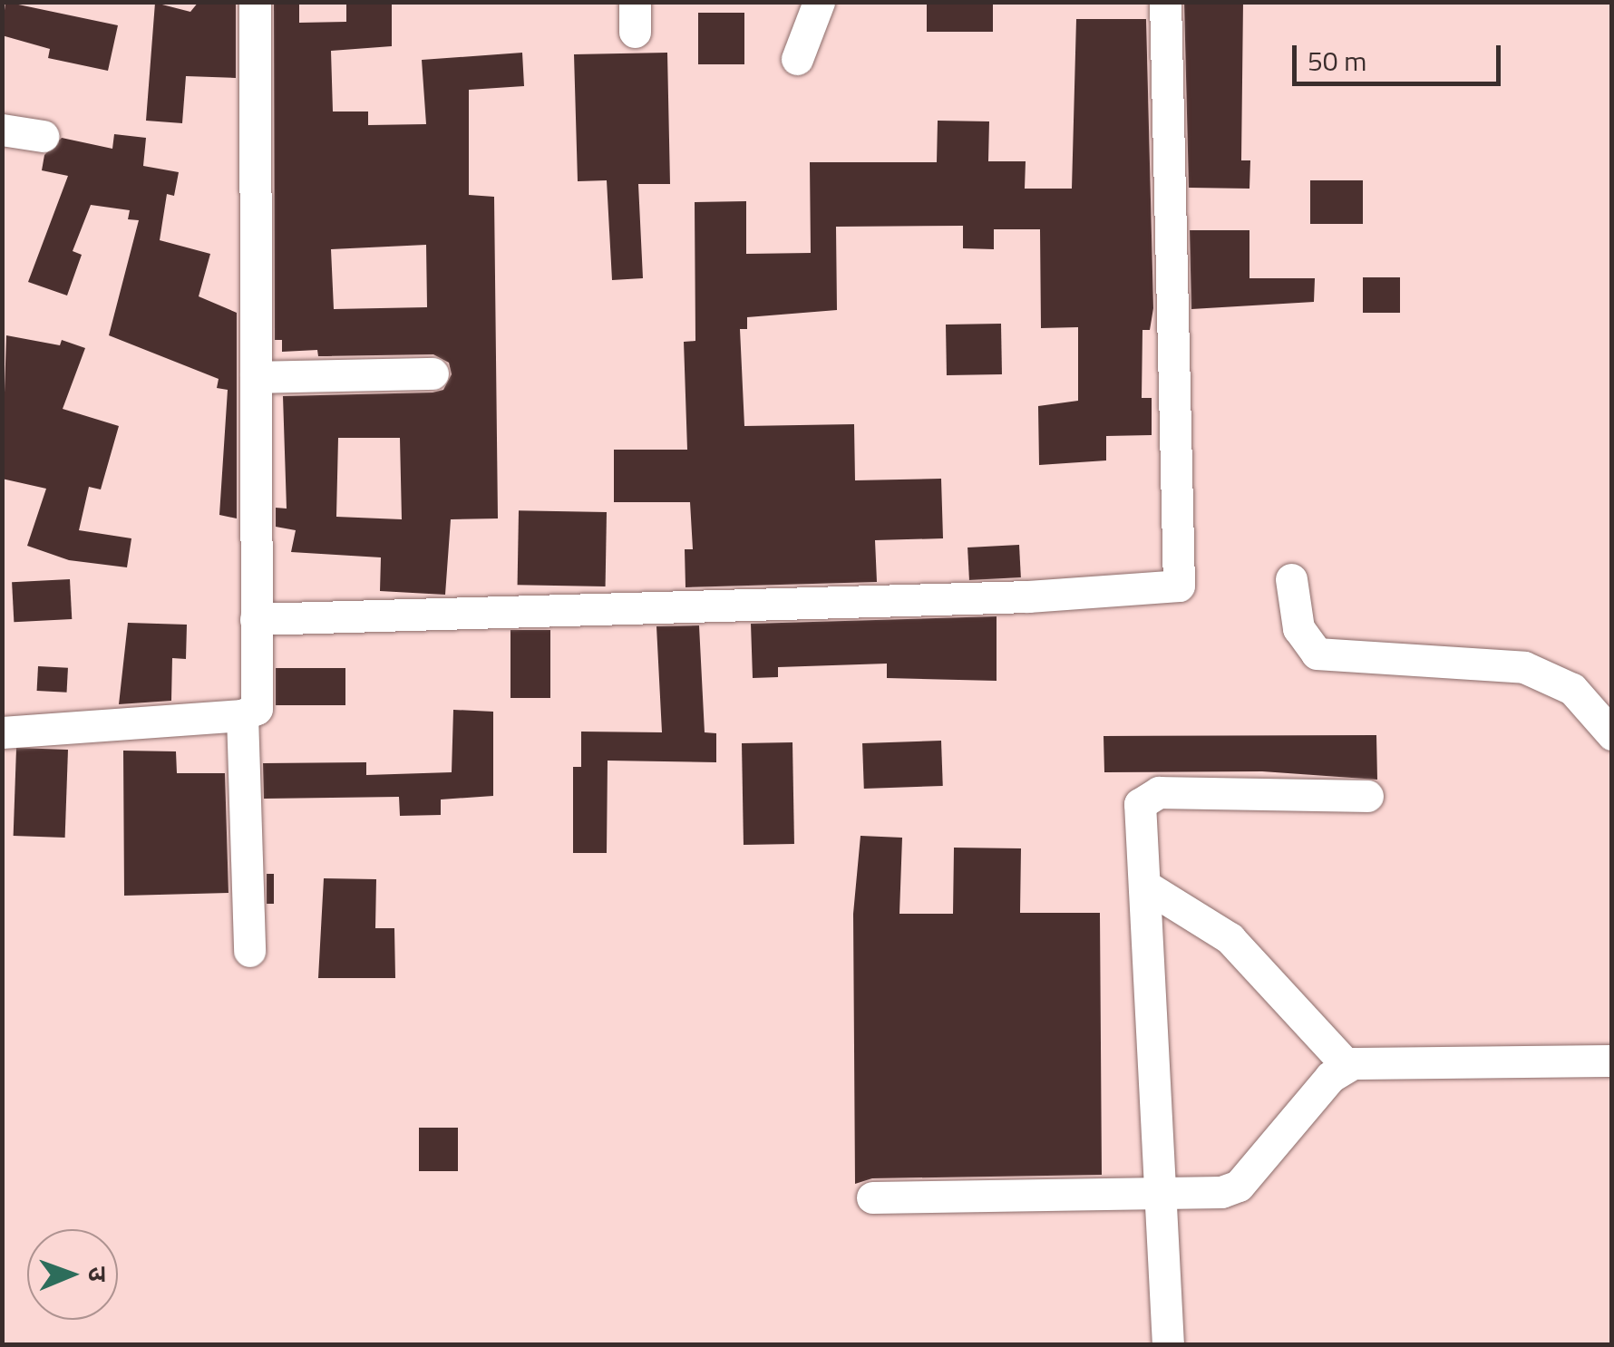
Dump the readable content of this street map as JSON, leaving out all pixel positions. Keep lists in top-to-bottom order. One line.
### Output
{"scale_bar":"50 m","north":"right"}
